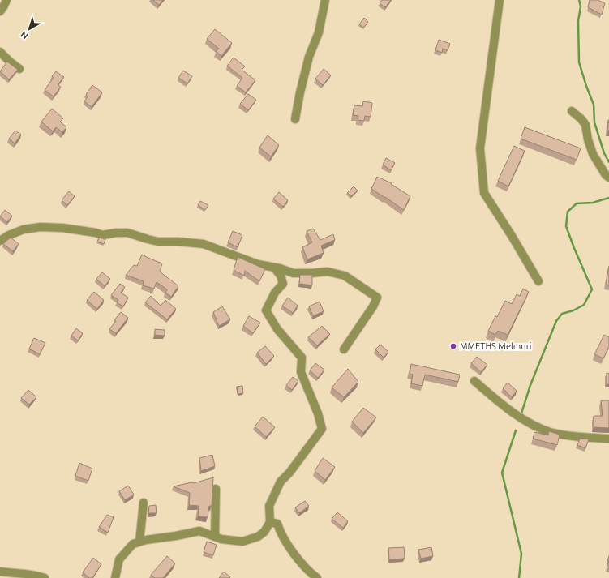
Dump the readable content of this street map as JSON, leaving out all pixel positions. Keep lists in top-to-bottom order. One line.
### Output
{"places":["MMETHS Melmuri"],"north":"bottom left"}
